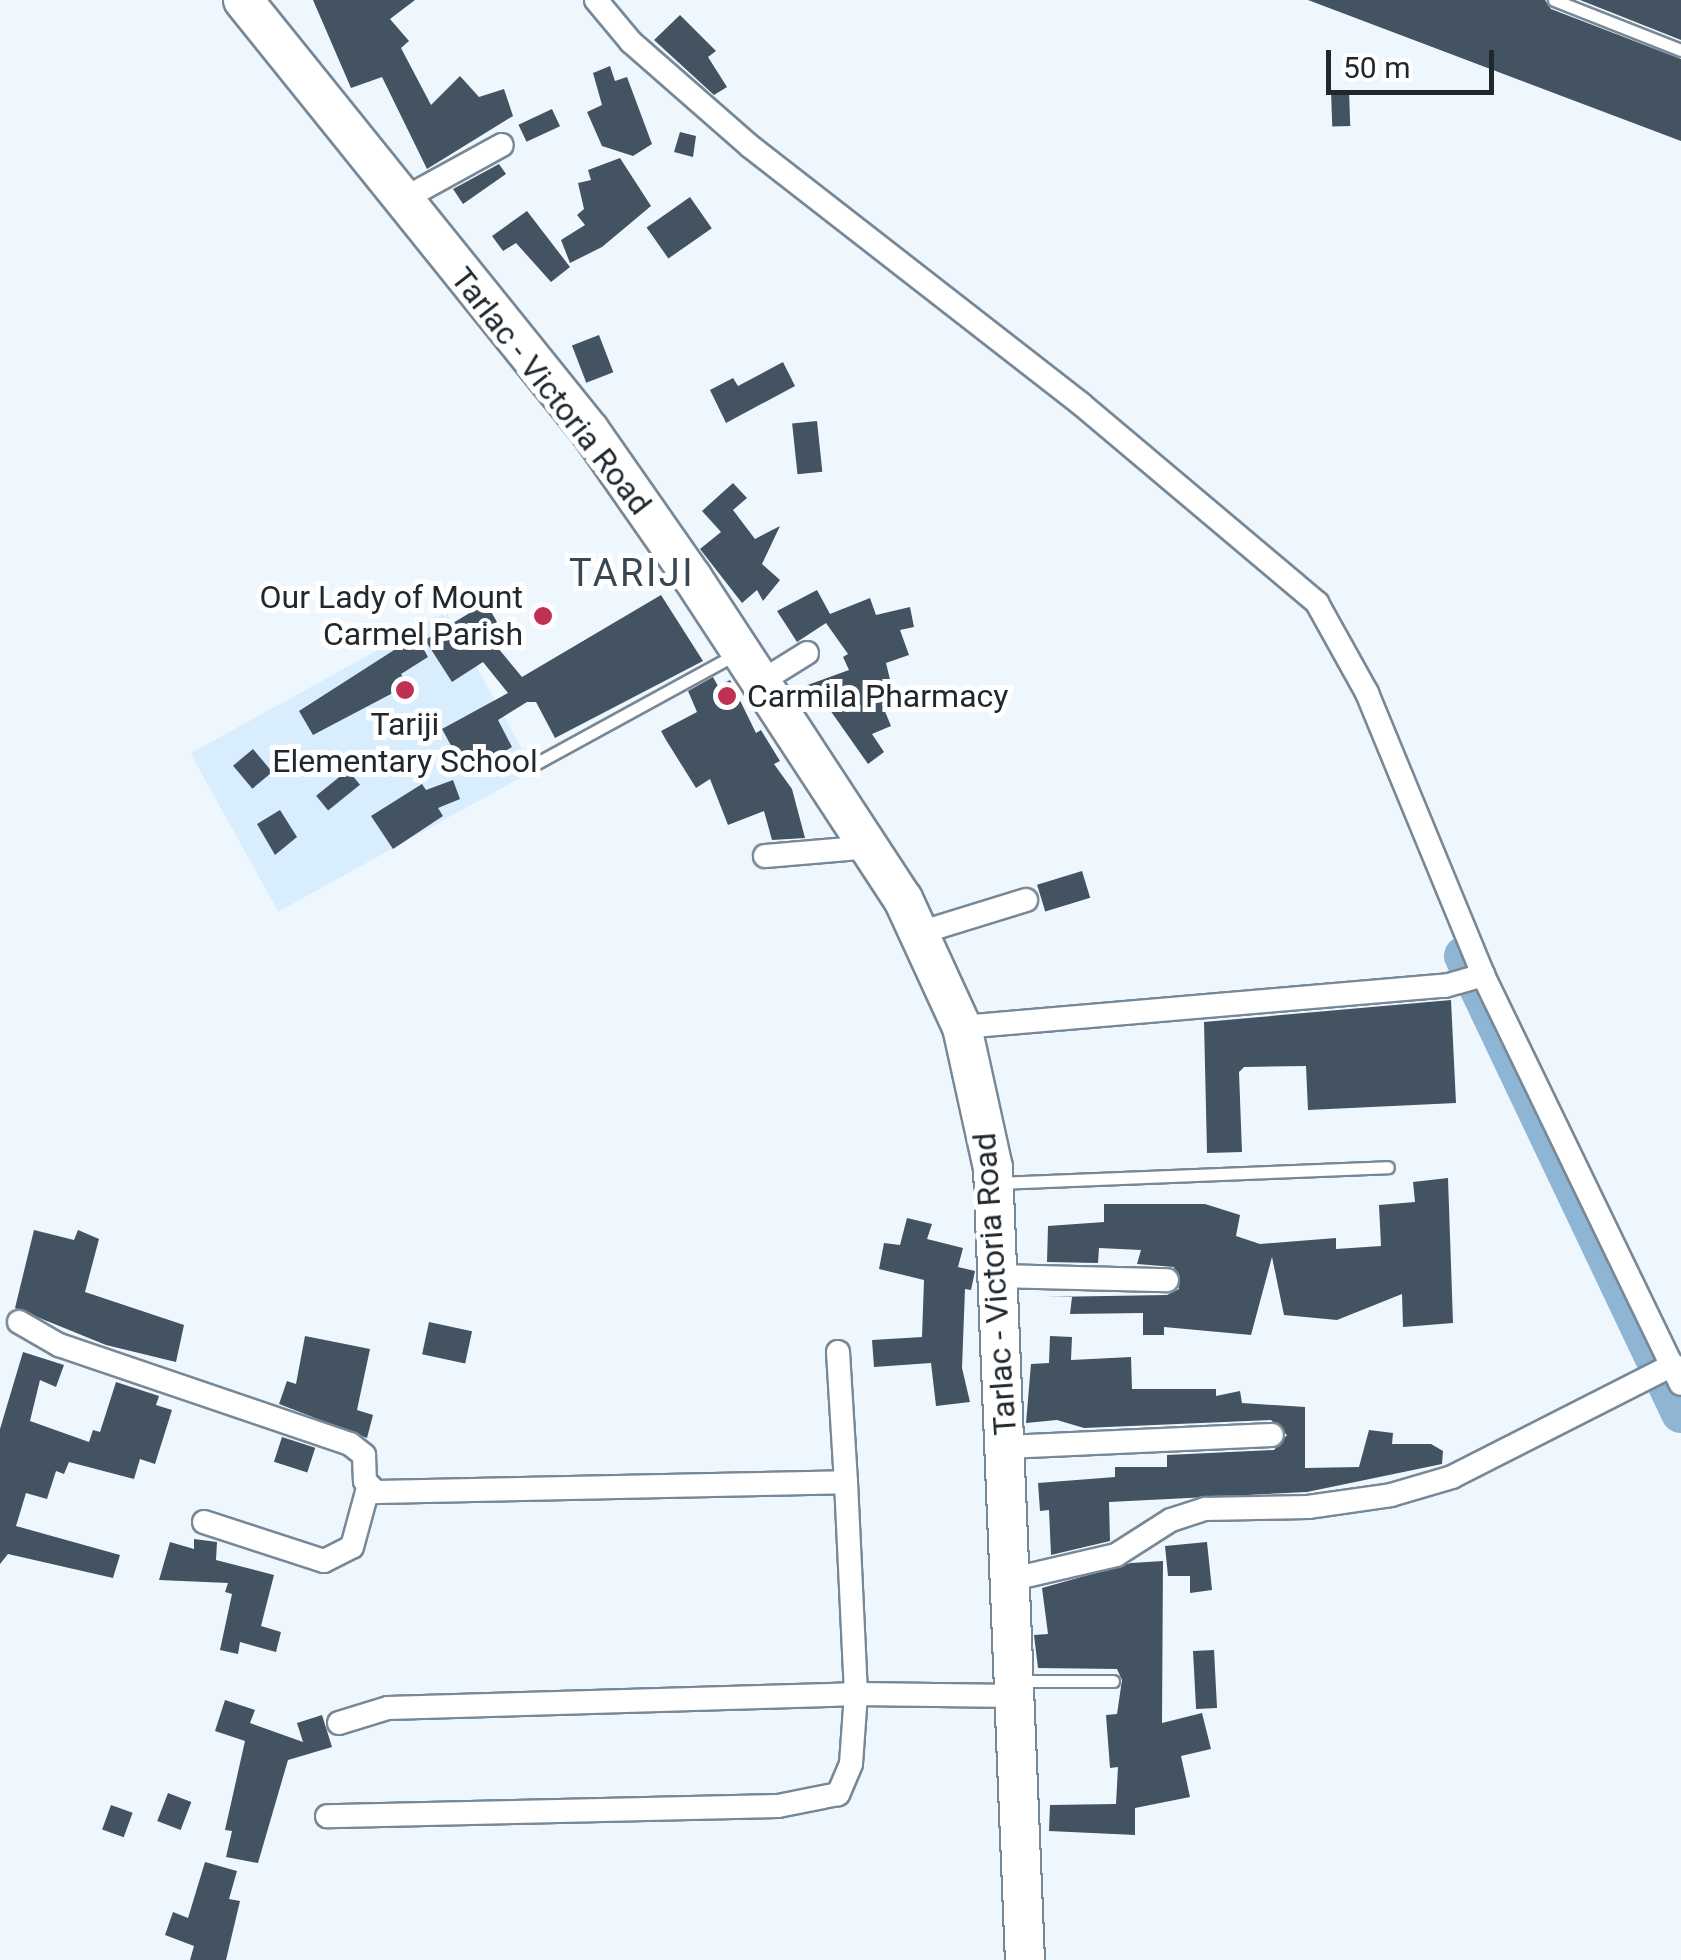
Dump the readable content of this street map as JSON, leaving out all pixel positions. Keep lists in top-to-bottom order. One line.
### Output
{"streets":{"main road":["Tarlac - Victoria Road"]},"districts":["TARIJI"],"places":["Our Lady of Mount Carmel Parish","Tariji Elementary School","Carmila Pharmacy"],"scale_bar":"50 m"}
